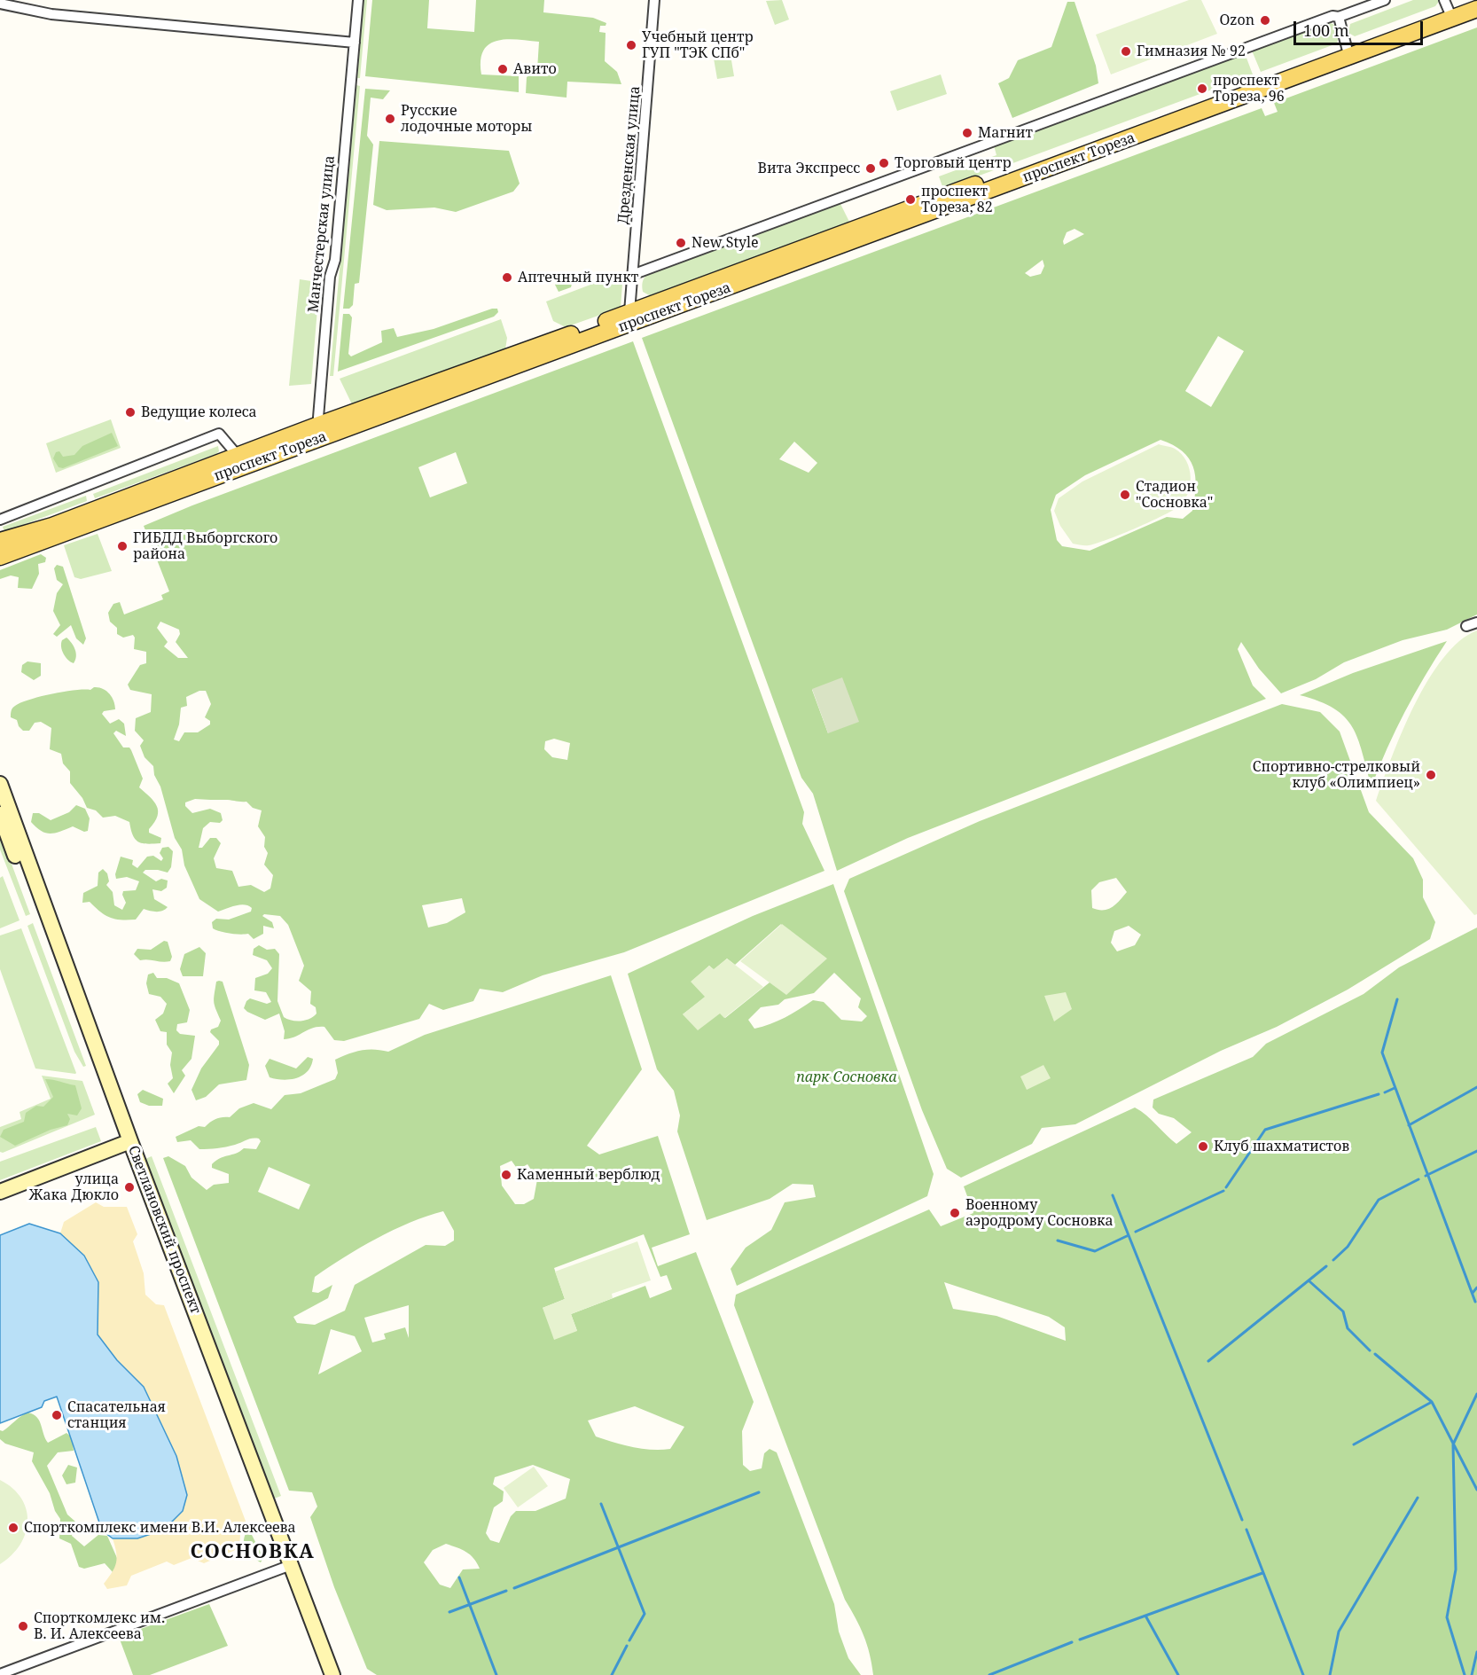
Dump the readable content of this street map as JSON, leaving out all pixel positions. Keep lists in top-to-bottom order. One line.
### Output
{"streets":{"main road":["проспект Тореза","Светлановский проспект"],"street":["Дрезденская улица","Манчестерская улица"]},"crossings":[["Дрезденская улица","проспект Тореза"],["проспект Тореза","Манчестерская улица"]],"districts":["СОСНОВКА"],"parks":["парк Сосновка"],"places":["Ozon","Учебный центр ГУП \"ТЭК СПб\"","Гимназия № 92","Авито","проспект Тореза, 96","Русские лодочные моторы","Магнит","Торговый центр","Вита Экспресс","проспект Тореза, 82","New Style","Аптечный пункт","Ведущие колеса","Стадион \"Сосновка\"","ГИБДД Выборгского района","Спортивно-стрелковый клуб «Олимпиец»","Клуб шахматистов","Каменный верблюд","улица Жака Дюкло","Военному аэродрому Сосновка","Спасательная станция","Спорткомплекс имени В.И. Алексеева","Спорткомлекс им. В. И. Алексеева"],"scale_bar":"100 m"}
